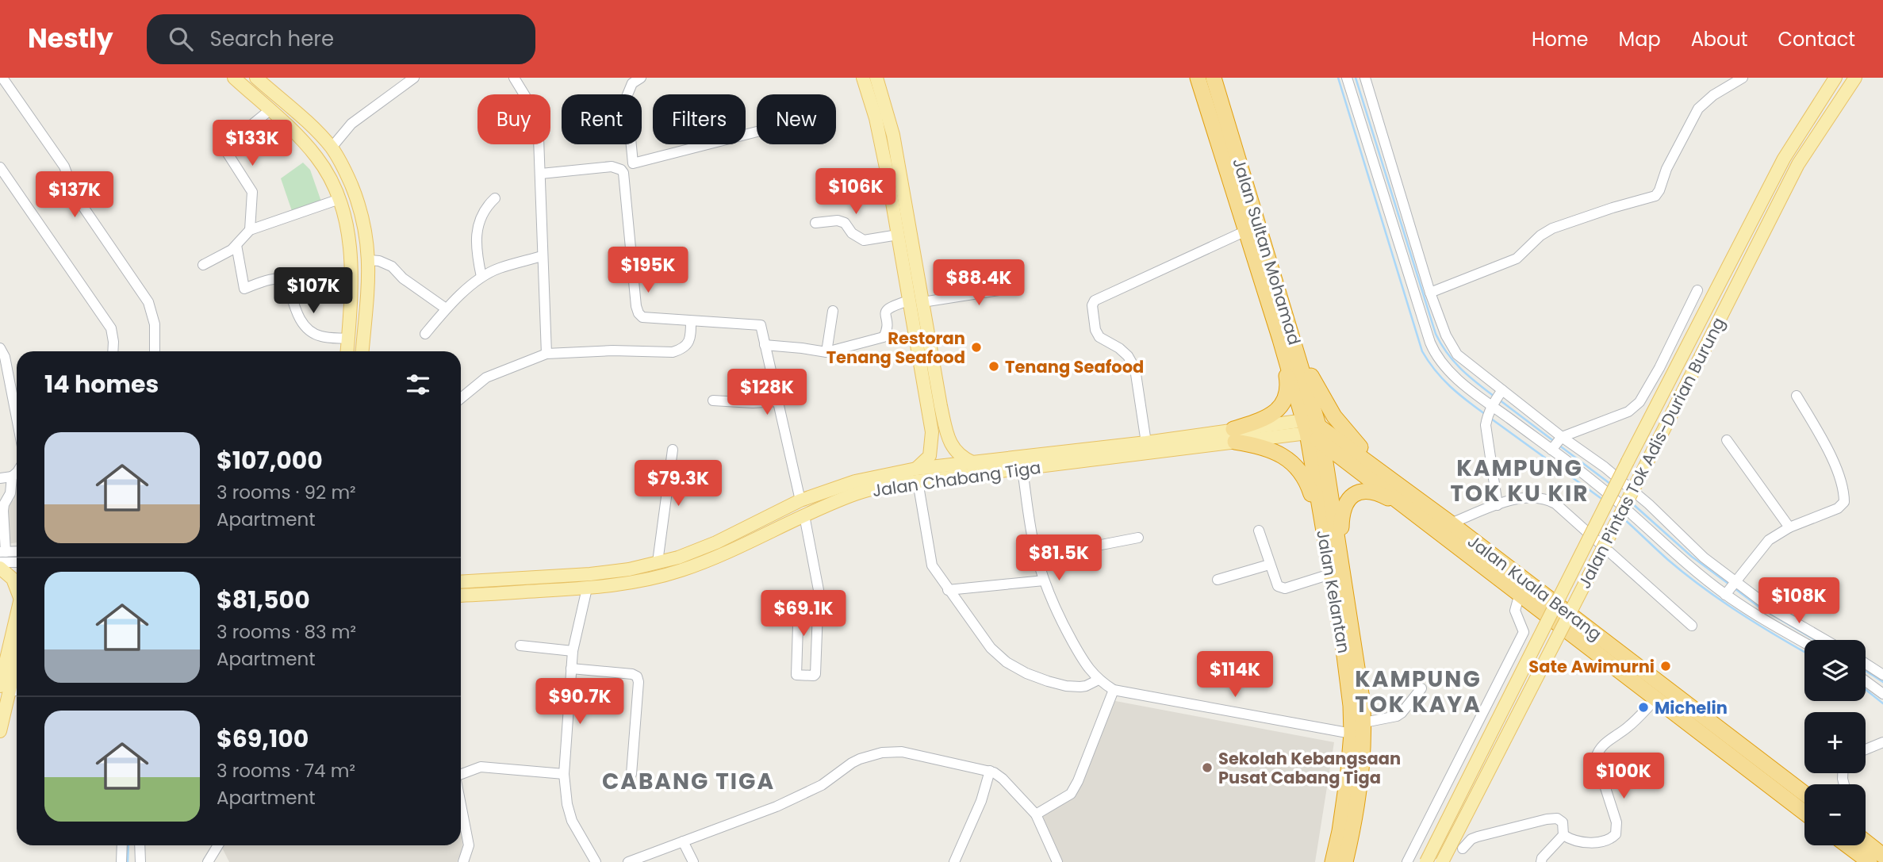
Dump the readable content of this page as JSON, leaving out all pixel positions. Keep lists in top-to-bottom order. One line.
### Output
{"streets":{"highway":["Jalan Sultan Mohamad","Jalan Kuala Berang","Jalan Kelantan"],"main road":["Jalan Pintas Tok Adis-Durian Burung","Jalan Chabang Tiga"]},"crossings":[["Jalan Sultan Mohamad","Jalan Chabang Tiga"],["Jalan Sultan Mohamad","Jalan Kuala Berang"],["Jalan Sultan Mohamad","Jalan Kelantan"],["Jalan Chabang Tiga","Jalan Kuala Berang"],["Jalan Chabang Tiga","Jalan Kelantan"],["Jalan Kuala Berang","Jalan Kelantan"]],"districts":["KAMPUNG TOK KU KIR","KAMPUNG TOK KAYA","CABANG TIGA"],"places":["Restoran Tenang Seafood","Tenang Seafood","Sate Awimurni","Michelin","Sekolah Kebangsaan Pusat Cabang Tiga"],"page":{"header":"Nestly","search":"Search here","nav":["Home","Map","About","Contact"],"chip":["Buy","Rent","Filters","New"],"price":["$133K","$106K","$137K","$195K","$88.4K","$107K","$128K","$79.3K","$81.5K","$108K","$69.1K","$114K","$90.7K","$100K"],"heading":"14 homes","list":[{"name":"$107,000","note":"3 rooms · 92 m² · Apartment"},{"name":"$81,500","note":"3 rooms · 83 m² · Apartment"},{"name":"$69,100","note":"3 rooms · 74 m² · Apartment"}],"map_buttons":["+","−"]}}
